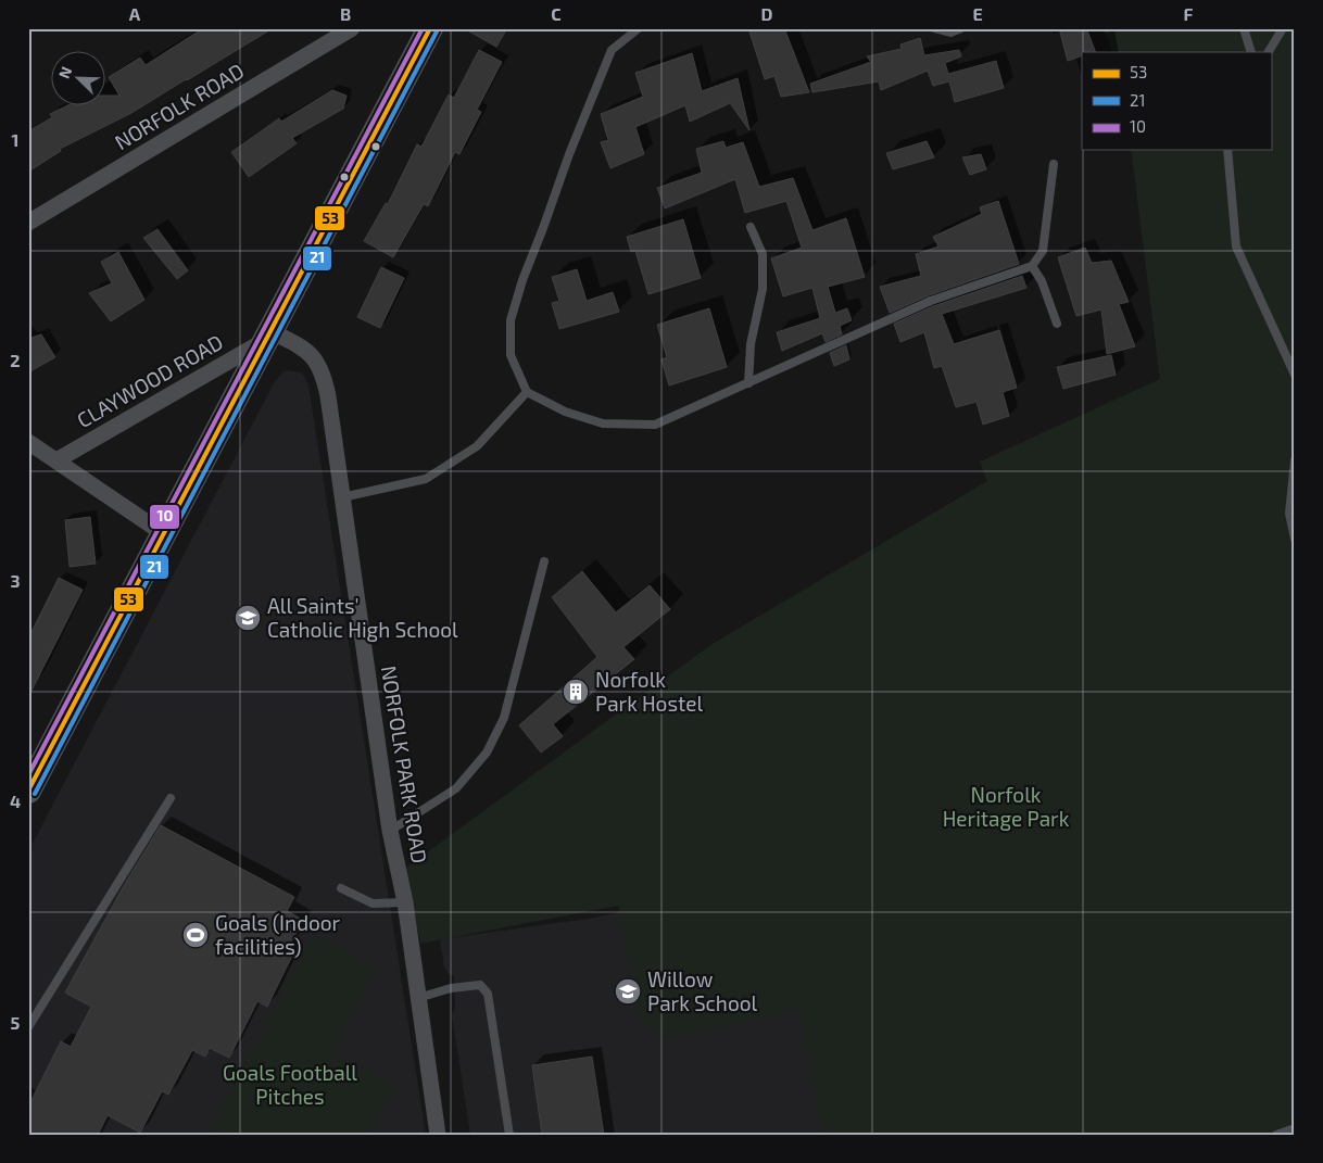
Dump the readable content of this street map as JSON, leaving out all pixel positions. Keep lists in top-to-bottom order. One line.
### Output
{"streets":{"street":["NORFOLK ROAD","CLAYWOOD ROAD","NORFOLK PARK ROAD"]},"crossings":[["CLAYWOOD ROAD","NORFOLK PARK ROAD"]],"parks":["Norfolk Heritage Park","Goals Football Pitches"],"places":{"school or university":["All Saints' Catholic High School","Willow Park School"],"building":["Norfolk Park Hostel"],"sports":["Goals (Indoor facilities)"]},"lines":["transit line 53","transit line 10","transit line 21"],"legend":["53","21","10"],"north":"top left","grid":{"columns":["A","B","C","D","E","F"],"rows":["1","2","3","4","5"]}}
